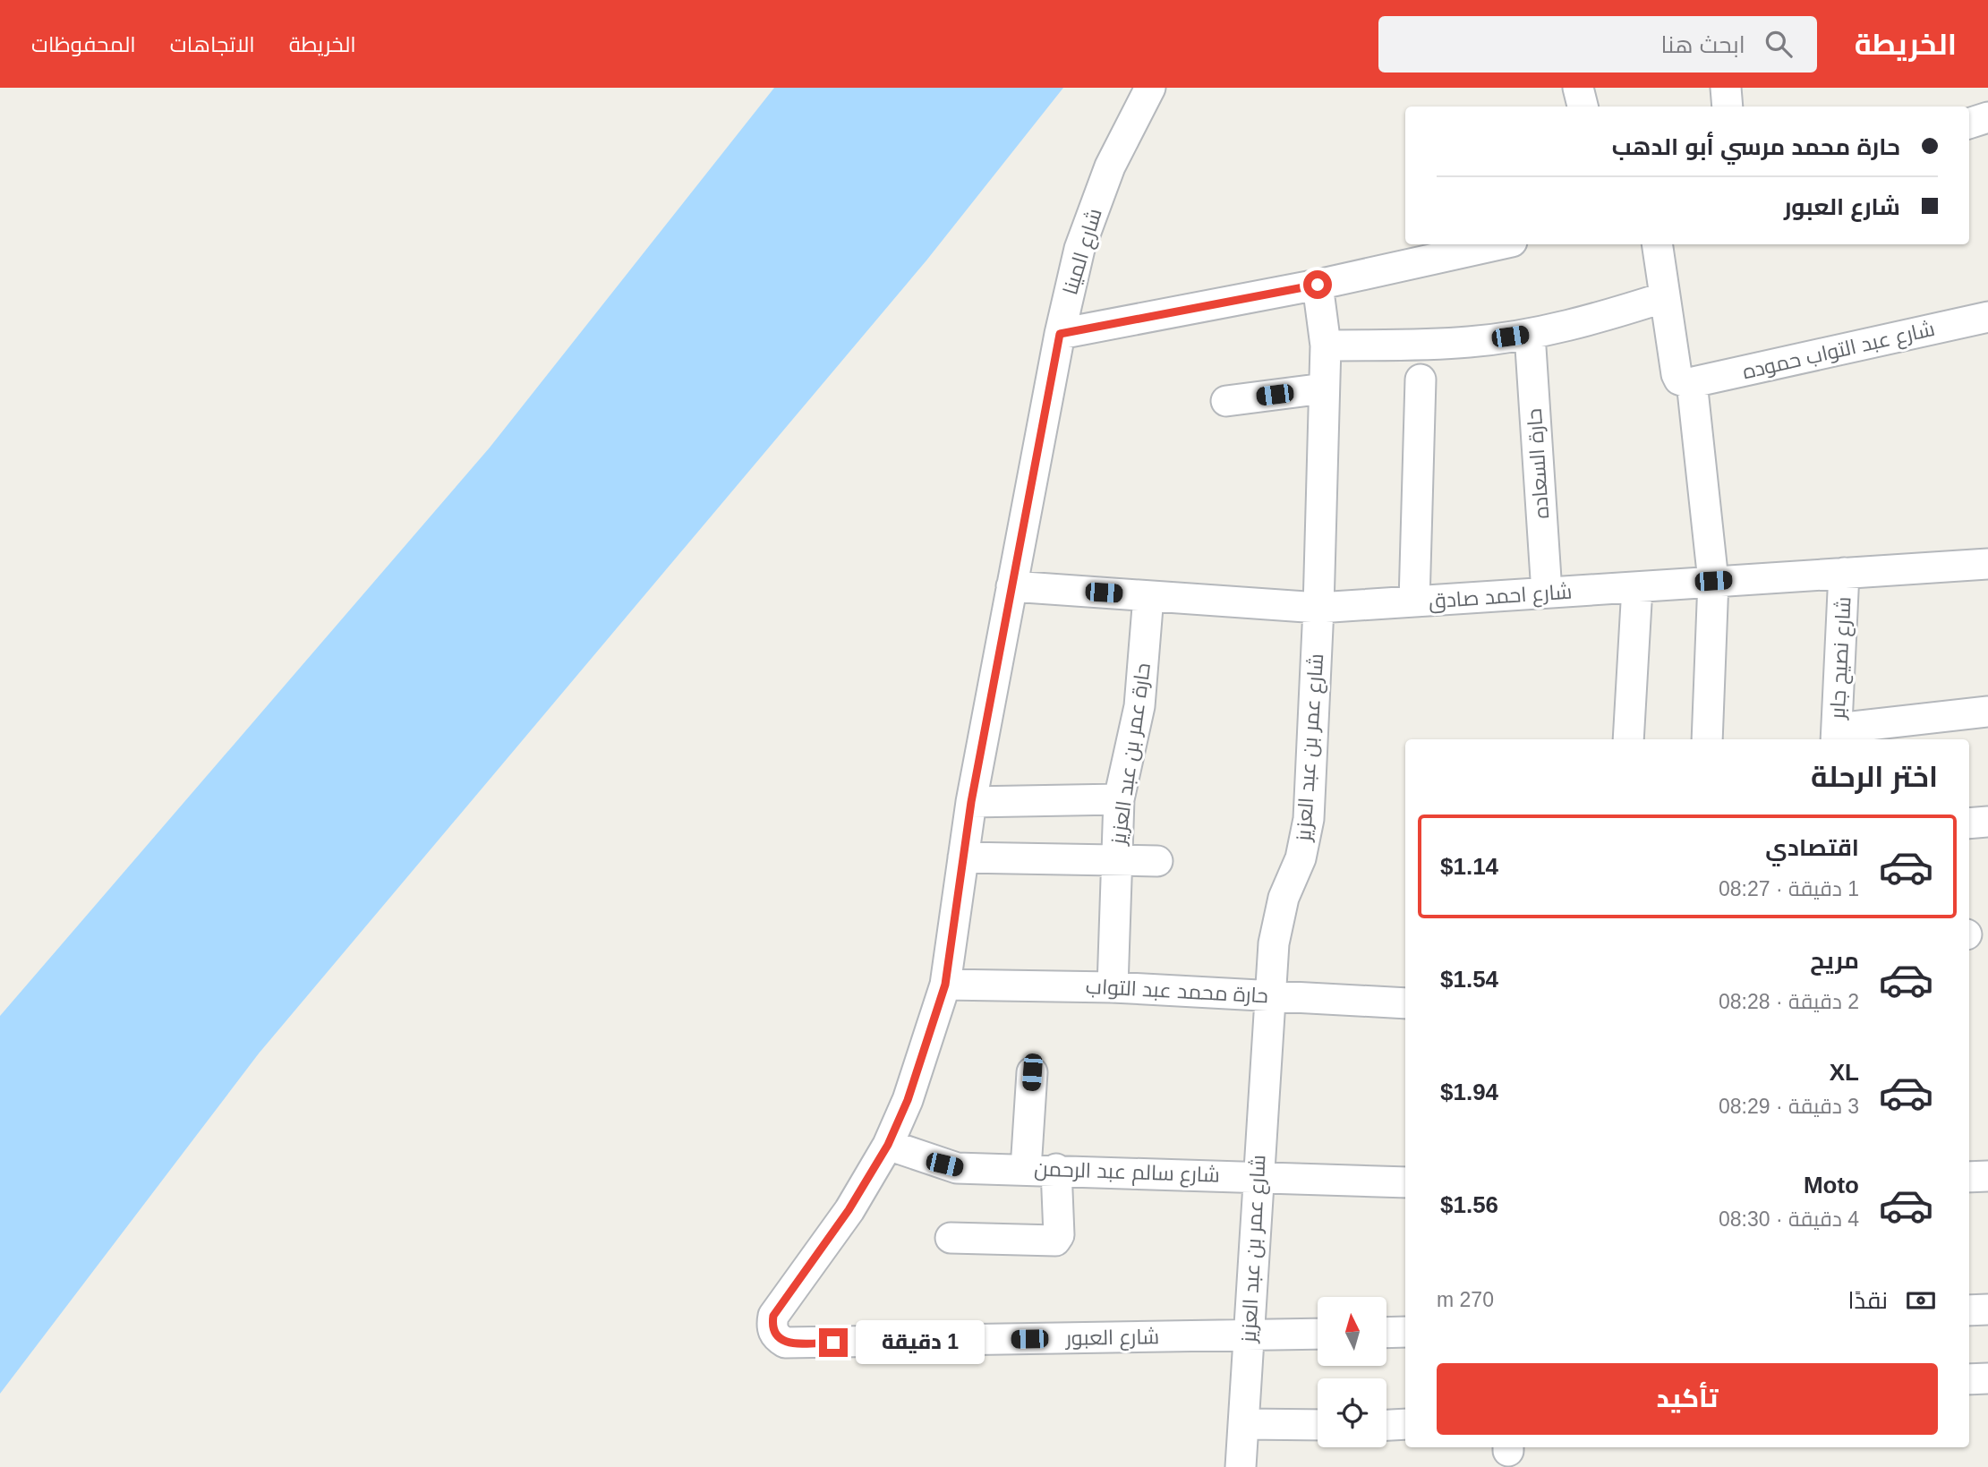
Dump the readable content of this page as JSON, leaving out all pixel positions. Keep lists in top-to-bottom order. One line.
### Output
{"streets":{"street":["شارع المينا","شارع عبد التواب حموده","حارة السعاده","شارع احمد صادق","شارع نصيح جابر","شارع عمر بن عبد العزيز","حارة عمر بن عبد العزيز","حارة محمد عبد التواب","شارع سالم عبد الرحمن","شارع العبور"]},"crossings":[["شارع المينا","شارع احمد صادق"],["شارع المينا","حارة محمد عبد التواب"],["شارع المينا","شارع سالم عبد الرحمن"],["شارع المينا","شارع العبور"],["حارة السعاده","شارع احمد صادق"],["شارع احمد صادق","شارع نصيح جابر"],["شارع احمد صادق","شارع عمر بن عبد العزيز"],["شارع احمد صادق","حارة عمر بن عبد العزيز"],["شارع عمر بن عبد العزيز","حارة محمد عبد التواب"],["شارع عمر بن عبد العزيز","شارع سالم عبد الرحمن"],["شارع عمر بن عبد العزيز","شارع العبور"],["حارة عمر بن عبد العزيز","حارة محمد عبد التواب"]],"north":"top","page":{"header":"الخريطة","search":"ابحث هنا","nav":["الخريطة","الاتجاهات","المحفوظات"],"banner":["حارة محمد مرسي أبو الدهب","شارع العبور"],"heading":"اختر الرحلة","list":[{"name":"اقتصادي","note":"1 دقيقة · 08:27","value":"$1.14"},{"name":"مريح","note":"2 دقيقة · 08:28","value":"$1.54"},{"name":"XL","note":"3 دقيقة · 08:29","value":"$1.94"},{"name":"Moto","note":"4 دقيقة · 08:30","value":"$1.56"}],"pay":["نقدًا","270 m"],"bubble":"1 دقيقة","buttons":"تأكيد"}}
